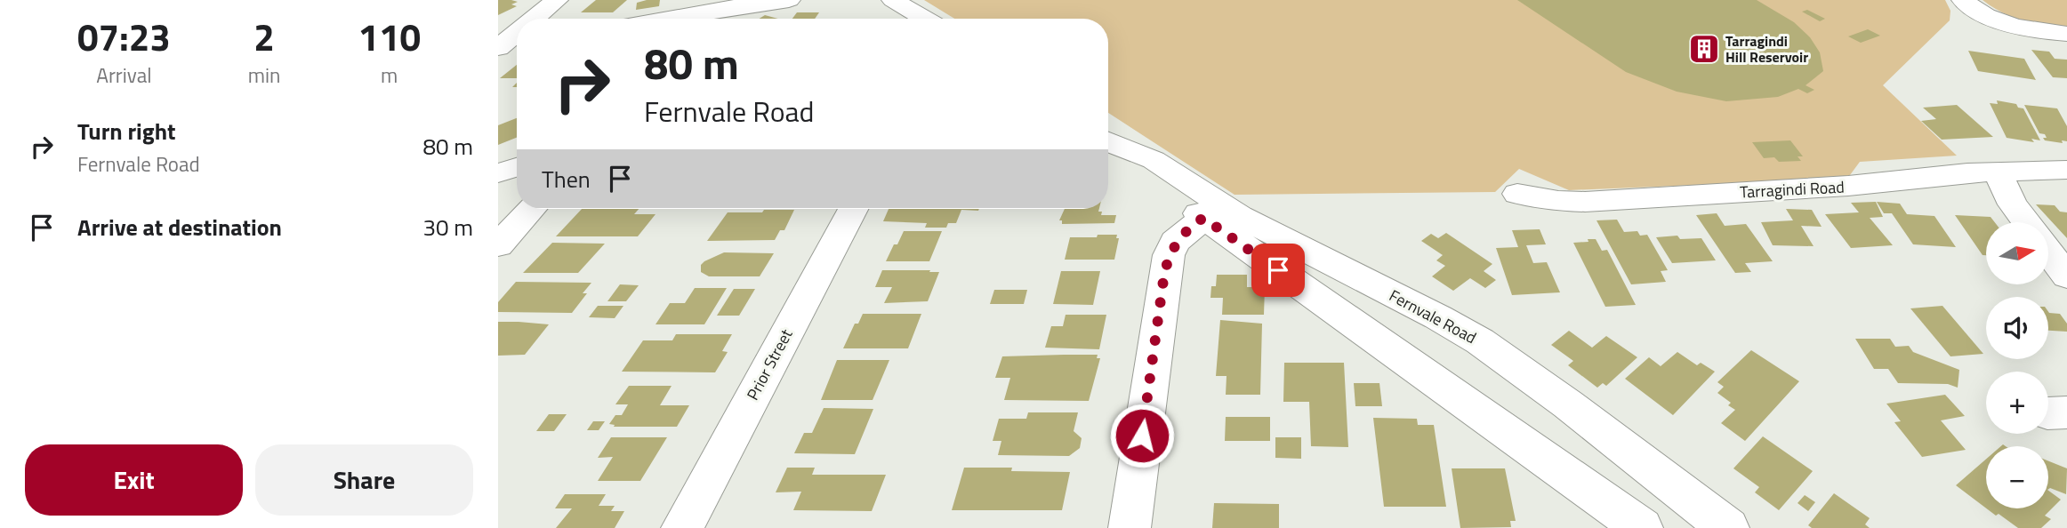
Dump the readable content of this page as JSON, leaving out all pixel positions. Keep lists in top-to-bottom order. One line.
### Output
{"streets":{"street":["Tarragindi Road","Fernvale Road","Prior Street"]},"places":{"building":["Tarragindi Hill Reservoir"]},"north":"right","page":{"eta":["07:23","Arrival","2","min","110","m"],"turn":["80 m","Fernvale Road"],"list":[{"name":"Turn right","note":"Fernvale Road","value":"80 m"},{"name":"Arrive at destination","value":"30 m"}],"then":"Then","map_buttons":["+","−"],"buttons":["Exit","Share"]}}
